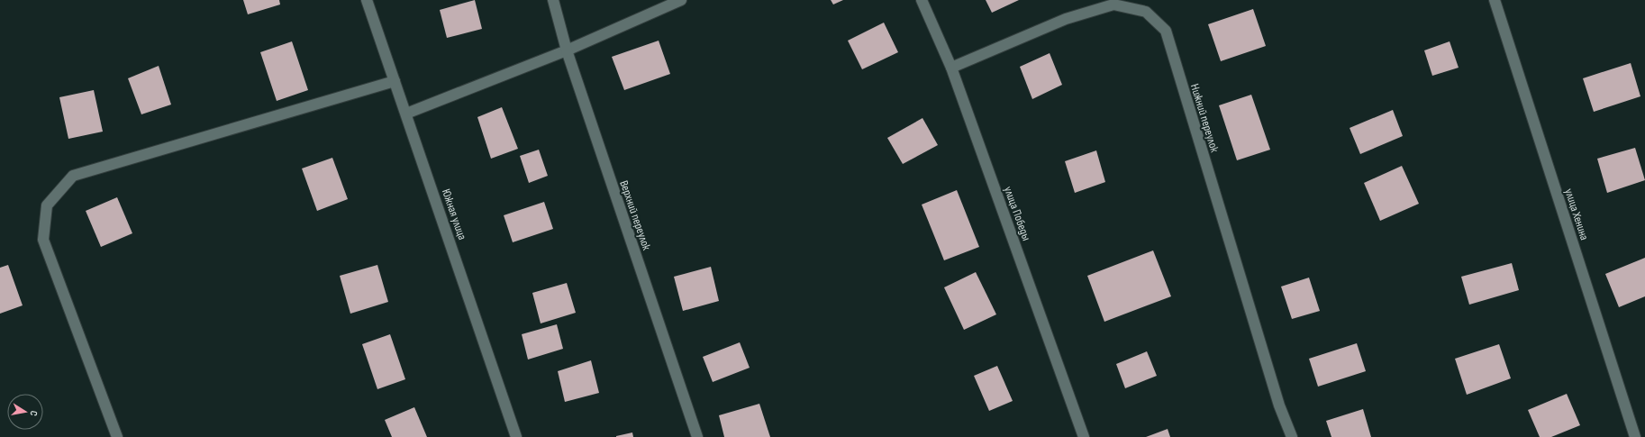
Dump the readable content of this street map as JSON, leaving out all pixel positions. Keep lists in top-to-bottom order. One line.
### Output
{"streets":{"street":["Нижний переулок","улица Победы","Южная улица","улица Хенина","Верхний переулок"]},"crossings":[["Нижний переулок","улица Победы"]],"north":"right"}
